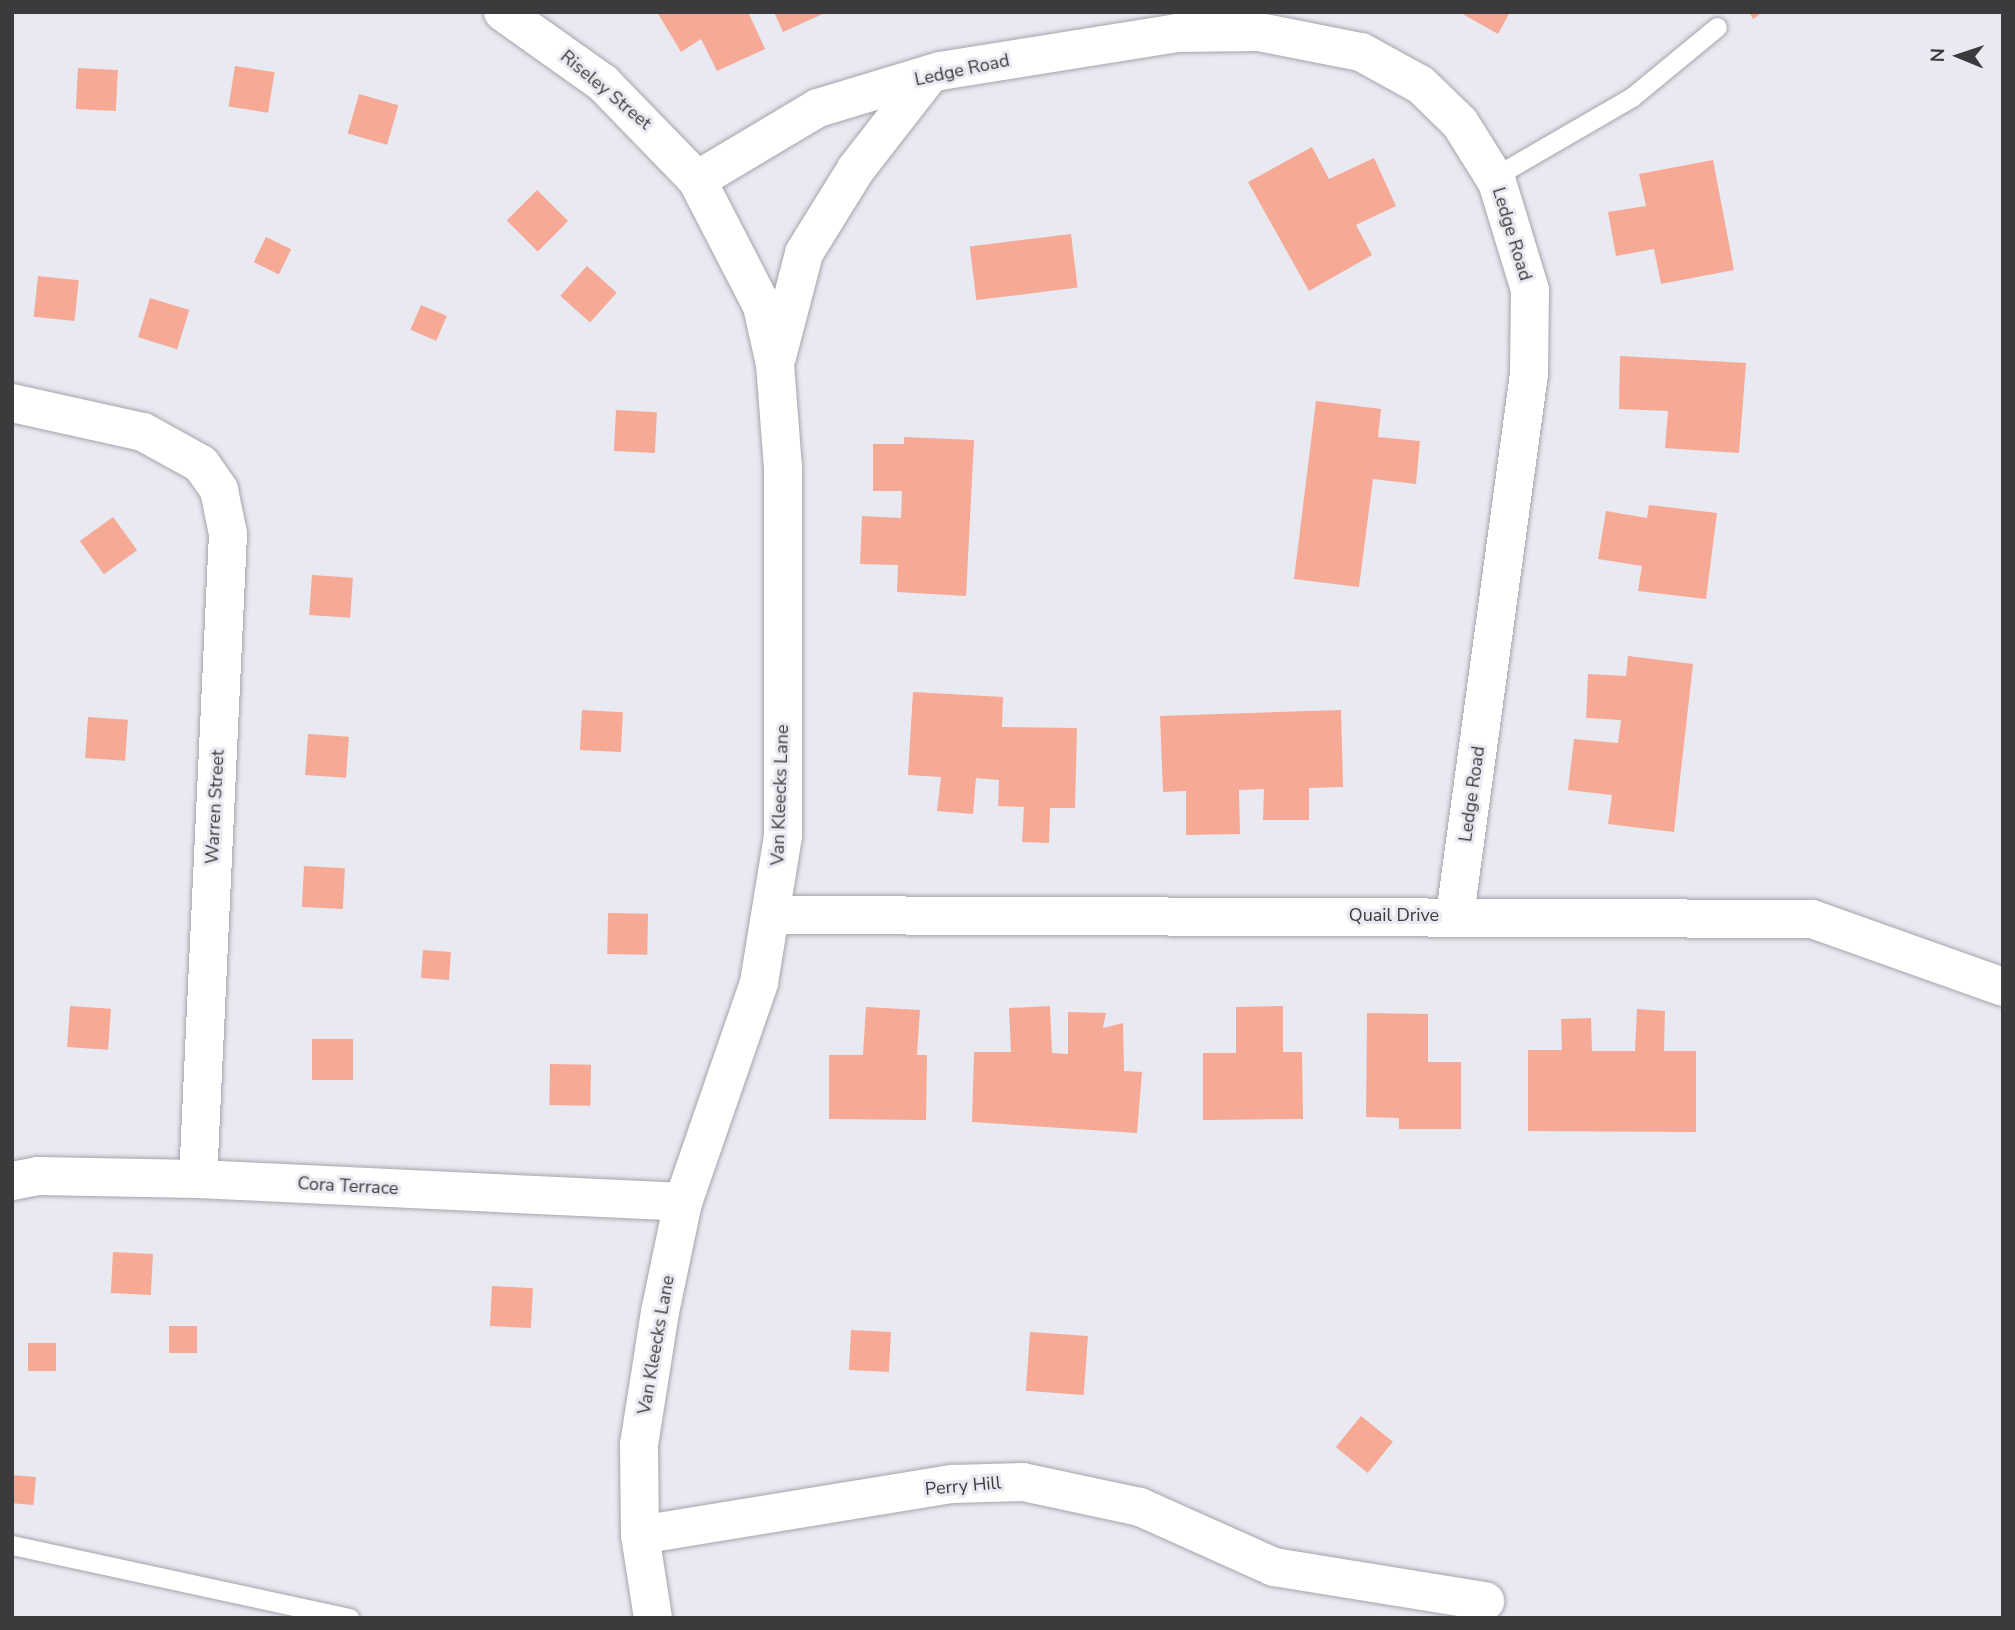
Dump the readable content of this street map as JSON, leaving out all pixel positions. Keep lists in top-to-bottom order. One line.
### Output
{"streets":{"street":["Ledge Road","Riseley Street","Van Kleecks Lane","Warren Street","Quail Drive","Cora Terrace","Perry Hill"]},"crossings":[["Ledge Road","Riseley Street"],["Ledge Road","Van Kleecks Lane"],["Ledge Road","Quail Drive"],["Riseley Street","Van Kleecks Lane"],["Van Kleecks Lane","Quail Drive"],["Van Kleecks Lane","Cora Terrace"],["Van Kleecks Lane","Perry Hill"],["Warren Street","Cora Terrace"]],"north":"left"}
